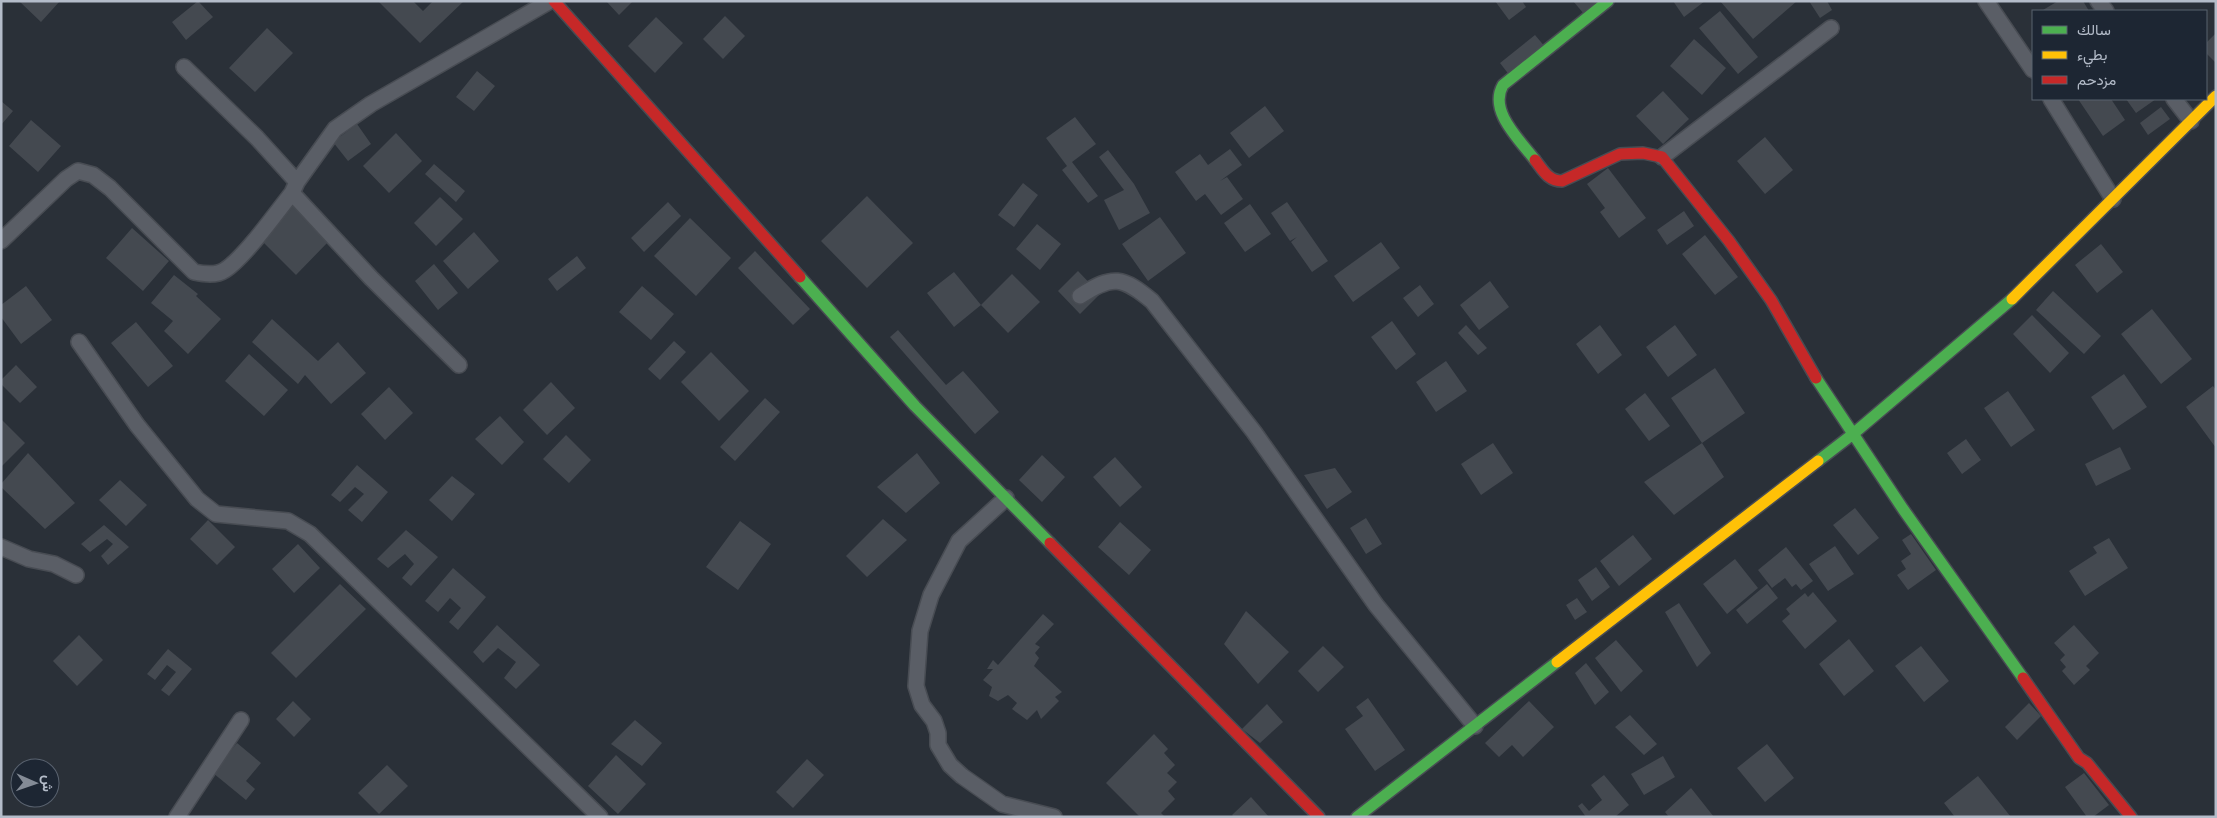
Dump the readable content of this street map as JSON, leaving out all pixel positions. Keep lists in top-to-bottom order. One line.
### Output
{"legend":["سالك","بطيء","مزدحم"],"north":"right"}
